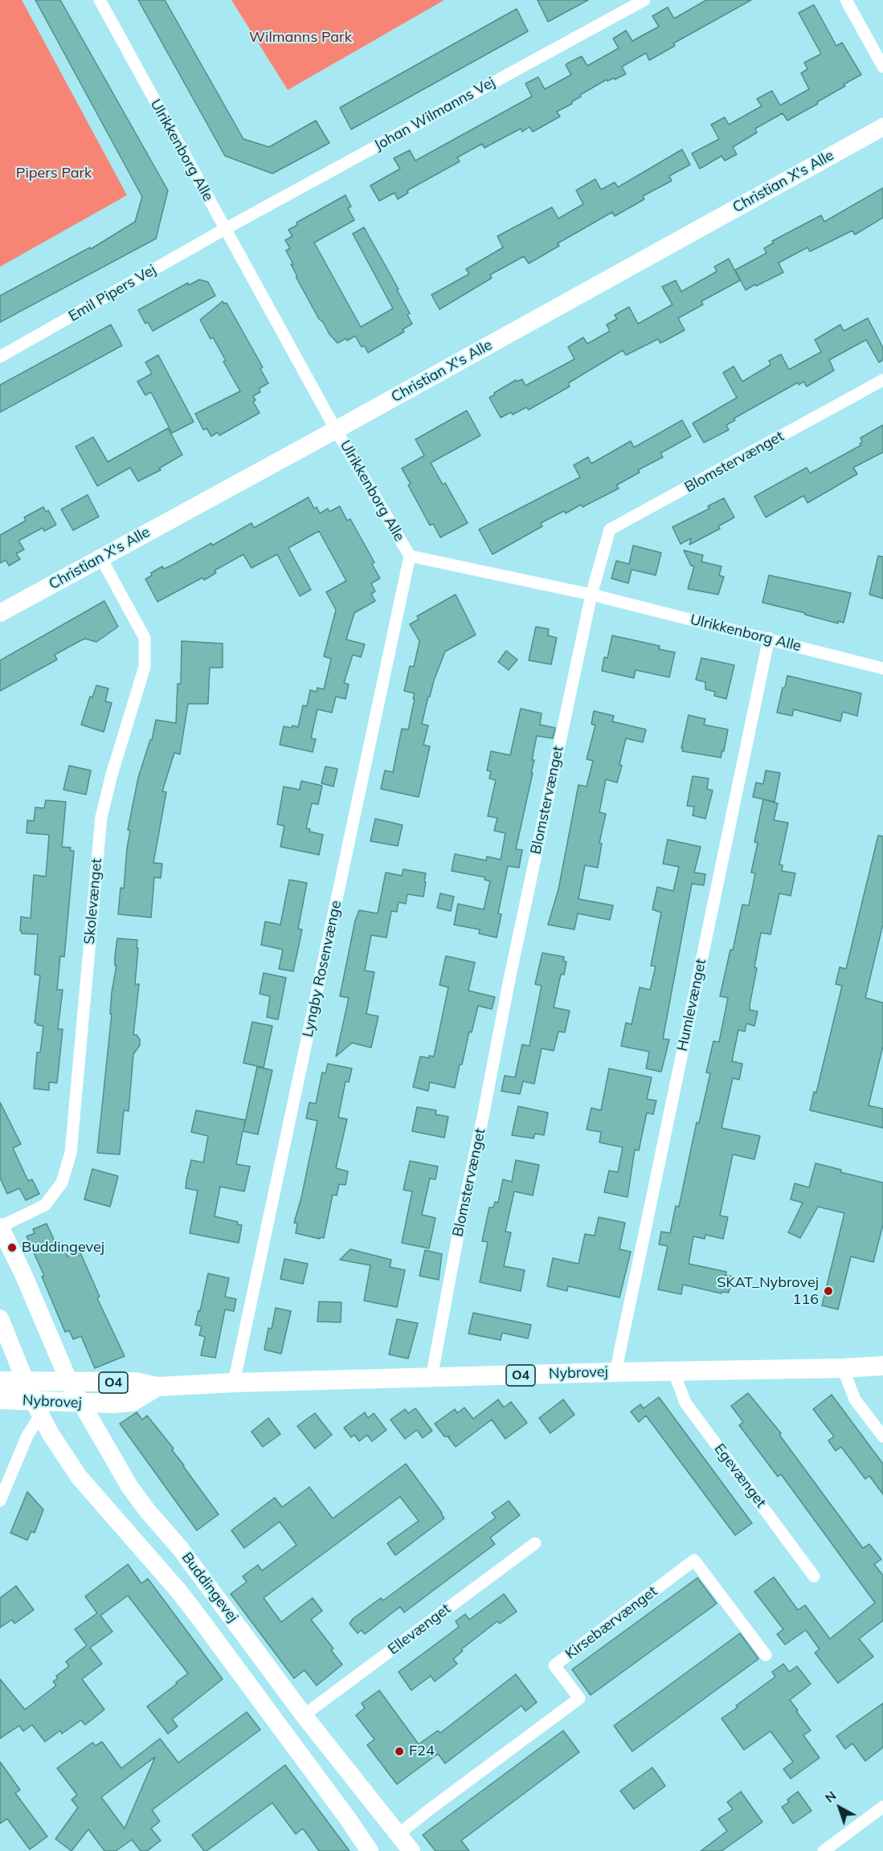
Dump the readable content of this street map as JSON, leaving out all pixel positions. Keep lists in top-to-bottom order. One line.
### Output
{"streets":{"main road":["Nybrovej","O4"],"street":["Johan Wilmanns Vej","Ulrikkenborg Alle","Christian X's Alle","Emil Pipers Vej","Blomstervænget","Skolevænget","Lyngby Rosenvænge","Humlevænget","Egevænget","Buddingevej","Kirsebærvænget","Ellevænget"]},"crossings":[["Johan Wilmanns Vej","Ulrikkenborg Alle"],["Johan Wilmanns Vej","Emil Pipers Vej"],["Ulrikkenborg Alle","Christian X's Alle"],["Ulrikkenborg Alle","Emil Pipers Vej"],["Ulrikkenborg Alle","Blomstervænget"],["Ulrikkenborg Alle","Lyngby Rosenvænge"],["Ulrikkenborg Alle","Humlevænget"],["Christian X's Alle","Skolevænget"],["Blomstervænget","Nybrovej"],["Skolevænget","Buddingevej"],["Lyngby Rosenvænge","Nybrovej"],["Humlevænget","Nybrovej"],["Nybrovej","Egevænget"],["Nybrovej","Buddingevej"],["Buddingevej","Kirsebærvænget"],["Buddingevej","Ellevænget"]],"parks":["Wilmanns Park","Pipers Park"],"places":["Buddingevej","SKAT_Nybrovej 116","F24"],"north":"top left"}
